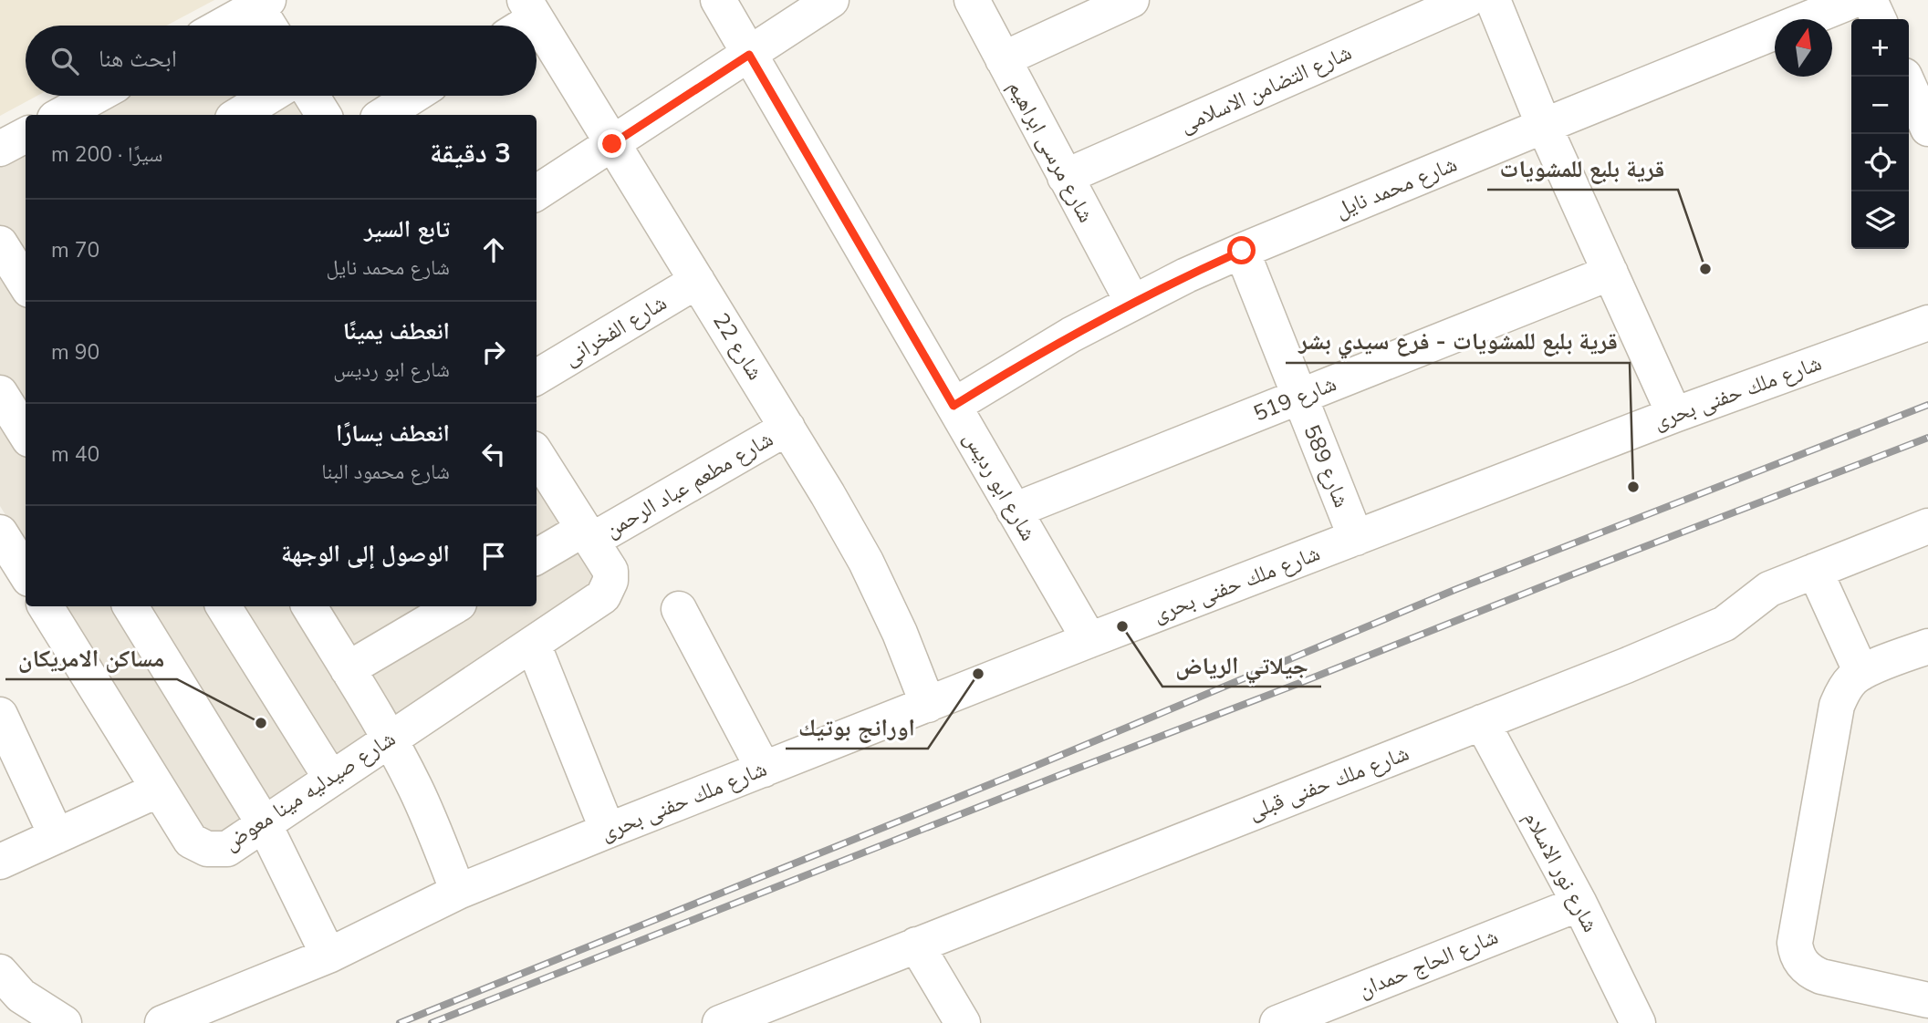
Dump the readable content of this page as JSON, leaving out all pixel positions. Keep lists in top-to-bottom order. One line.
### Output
{"streets":{"street":["شارع التضامن الاسلامى","شارع مرسى ابراهيم","شارع محمد نايل","شارع الفخرانى","شارع 22","شارع ملك حفنى بحرى","شارع 519","شارع 589","شارع مطعم عباد الرحمن","شارع ابو رديس","شارع ملك حفنى قبلى","شارع صيدليه مينا معوض","شارع نور الاسلام","شارع الحاج حمدان"]},"crossings":[["شارع التضامن الاسلامى","شارع مرسى ابراهيم"],["شارع مرسى ابراهيم","شارع محمد نايل"],["شارع محمد نايل","شارع 589"],["شارع محمد نايل","شارع ابو رديس"],["شارع الفخرانى","شارع 22"],["شارع 22","شارع ملك حفنى بحرى"],["شارع 22","شارع مطعم عباد الرحمن"],["شارع ملك حفنى بحرى","شارع 589"],["شارع ملك حفنى بحرى","شارع ابو رديس"],["شارع 519","شارع 589"],["شارع 519","شارع ابو رديس"],["شارع مطعم عباد الرحمن","شارع صيدليه مينا معوض"],["شارع ملك حفنى قبلى","شارع نور الاسلام"],["شارع نور الاسلام","شارع الحاج حمدان"]],"places":["قرية بلبع للمشويات","قرية بلبع للمشويات - فرع سيدي بشر","جيلاتي الرياض","اورانج بوتيك","مساكن الامريكان"],"north":"top","page":{"map_buttons":["+","−"],"search":"ابحث هنا","heading":["3 دقيقة","سيرًا · 200 m"],"list":[["تابع السير","شارع محمد نايل","70 m"],["انعطف يمينًا","شارع ابو رديس","90 m"],["انعطف يسارًا","شارع محمود البنا","40 m"],"الوصول إلى الوجهة"]}}
